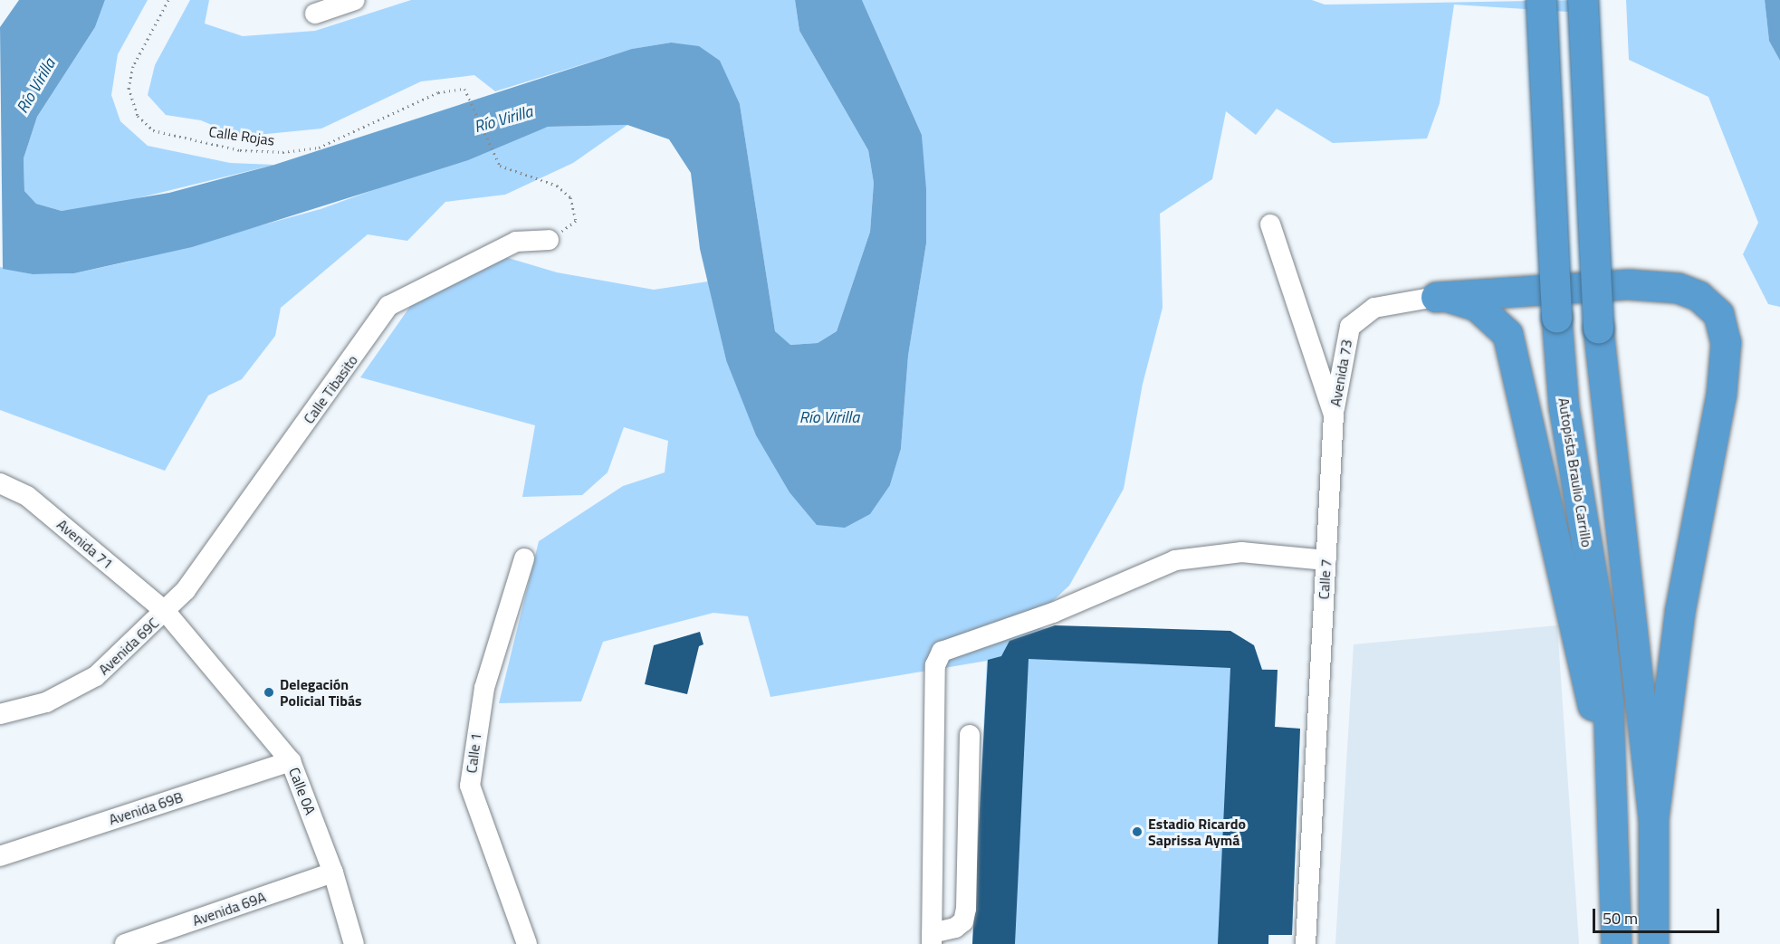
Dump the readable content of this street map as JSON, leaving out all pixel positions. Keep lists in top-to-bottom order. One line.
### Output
{"streets":{"highway":["Autopista Braulio Carrillo"],"street":["Avenida 73","Calle Tibasito","Avenida 71","Calle 7","Avenida 69C","Calle 1","Calle 0A","Avenida 69B","Avenida 69A"],"path":["Calle Rojas"]},"crossings":[["Calle Rojas","Calle Tibasito"],["Avenida 73","Calle 7"],["Calle Tibasito","Avenida 71"],["Calle Tibasito","Avenida 69C"],["Calle Tibasito","Calle 0A"],["Avenida 71","Avenida 69C"],["Avenida 71","Calle 0A"],["Avenida 69C","Calle 0A"],["Calle 0A","Avenida 69B"],["Calle 0A","Avenida 69A"]],"water":["Río Virilla"],"places":["Delegación Policial Tibás","Estadio Ricardo Saprissa Aymá"],"scale_bar":"50 m"}
